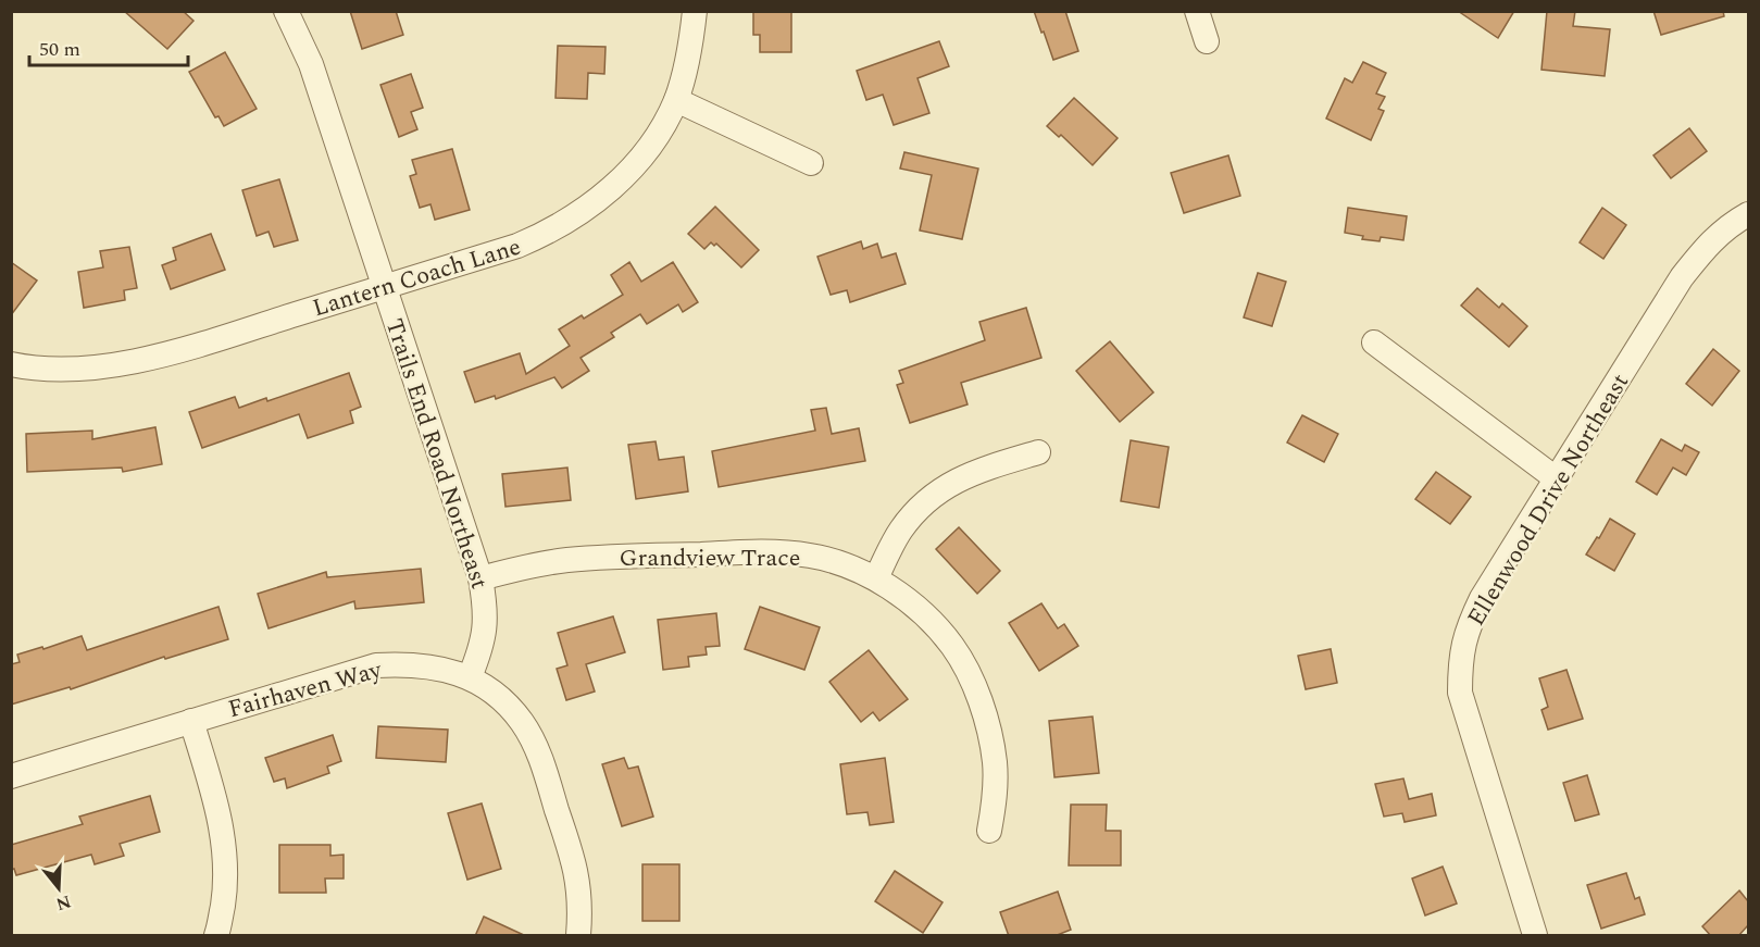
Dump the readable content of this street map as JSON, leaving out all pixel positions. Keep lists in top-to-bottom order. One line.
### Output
{"streets":{"street":["Lantern Coach Lane","Trails End Road Northeast","Ellenwood Drive Northeast","Grandview Trace","Fairhaven Way"]},"crossings":[["Lantern Coach Lane","Trails End Road Northeast"],["Trails End Road Northeast","Grandview Trace"],["Trails End Road Northeast","Fairhaven Way"]],"scale_bar":"50 m","north":"bottom"}
